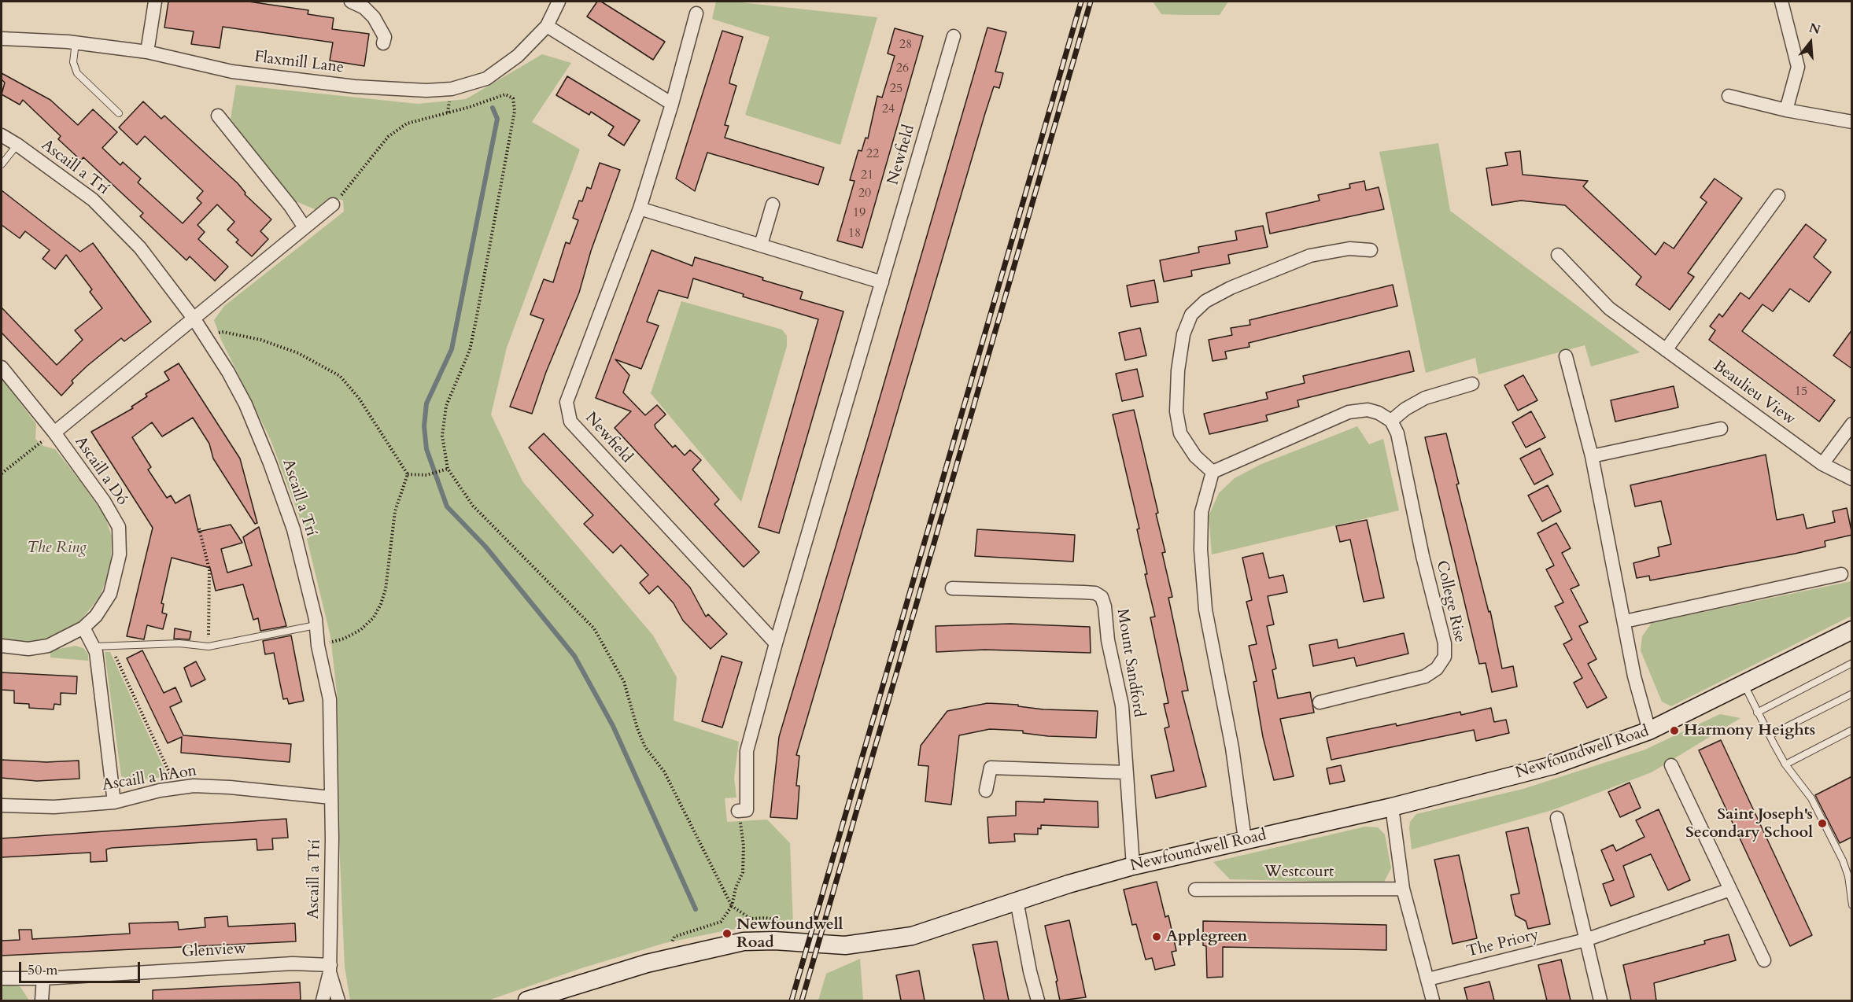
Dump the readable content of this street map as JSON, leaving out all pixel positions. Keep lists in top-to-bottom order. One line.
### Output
{"streets":{"main road":["Newfoundwell Road"],"street":["Flaxmill Lane","Newfield","Ascaill a Trí","Beaulieu View","Ascaill a Dó","College Rise","Mount Sandford","Ascaill a hAon","Westcourt","The Priory","Glenview"]},"crossings":[["Ascaill a Trí","Ascaill a hAon"],["Ascaill a Trí","Glenview"],["Mount Sandford","Newfoundwell Road"]],"parks":["The Ring"],"places":["Harmony Heights","Saint Joseph's Secondary School","Newfoundwell Road","Applegreen"],"house_numbers":["28","26","25","24","22","21","20","19","18","15"],"scale_bar":"50 m","north":"top"}
